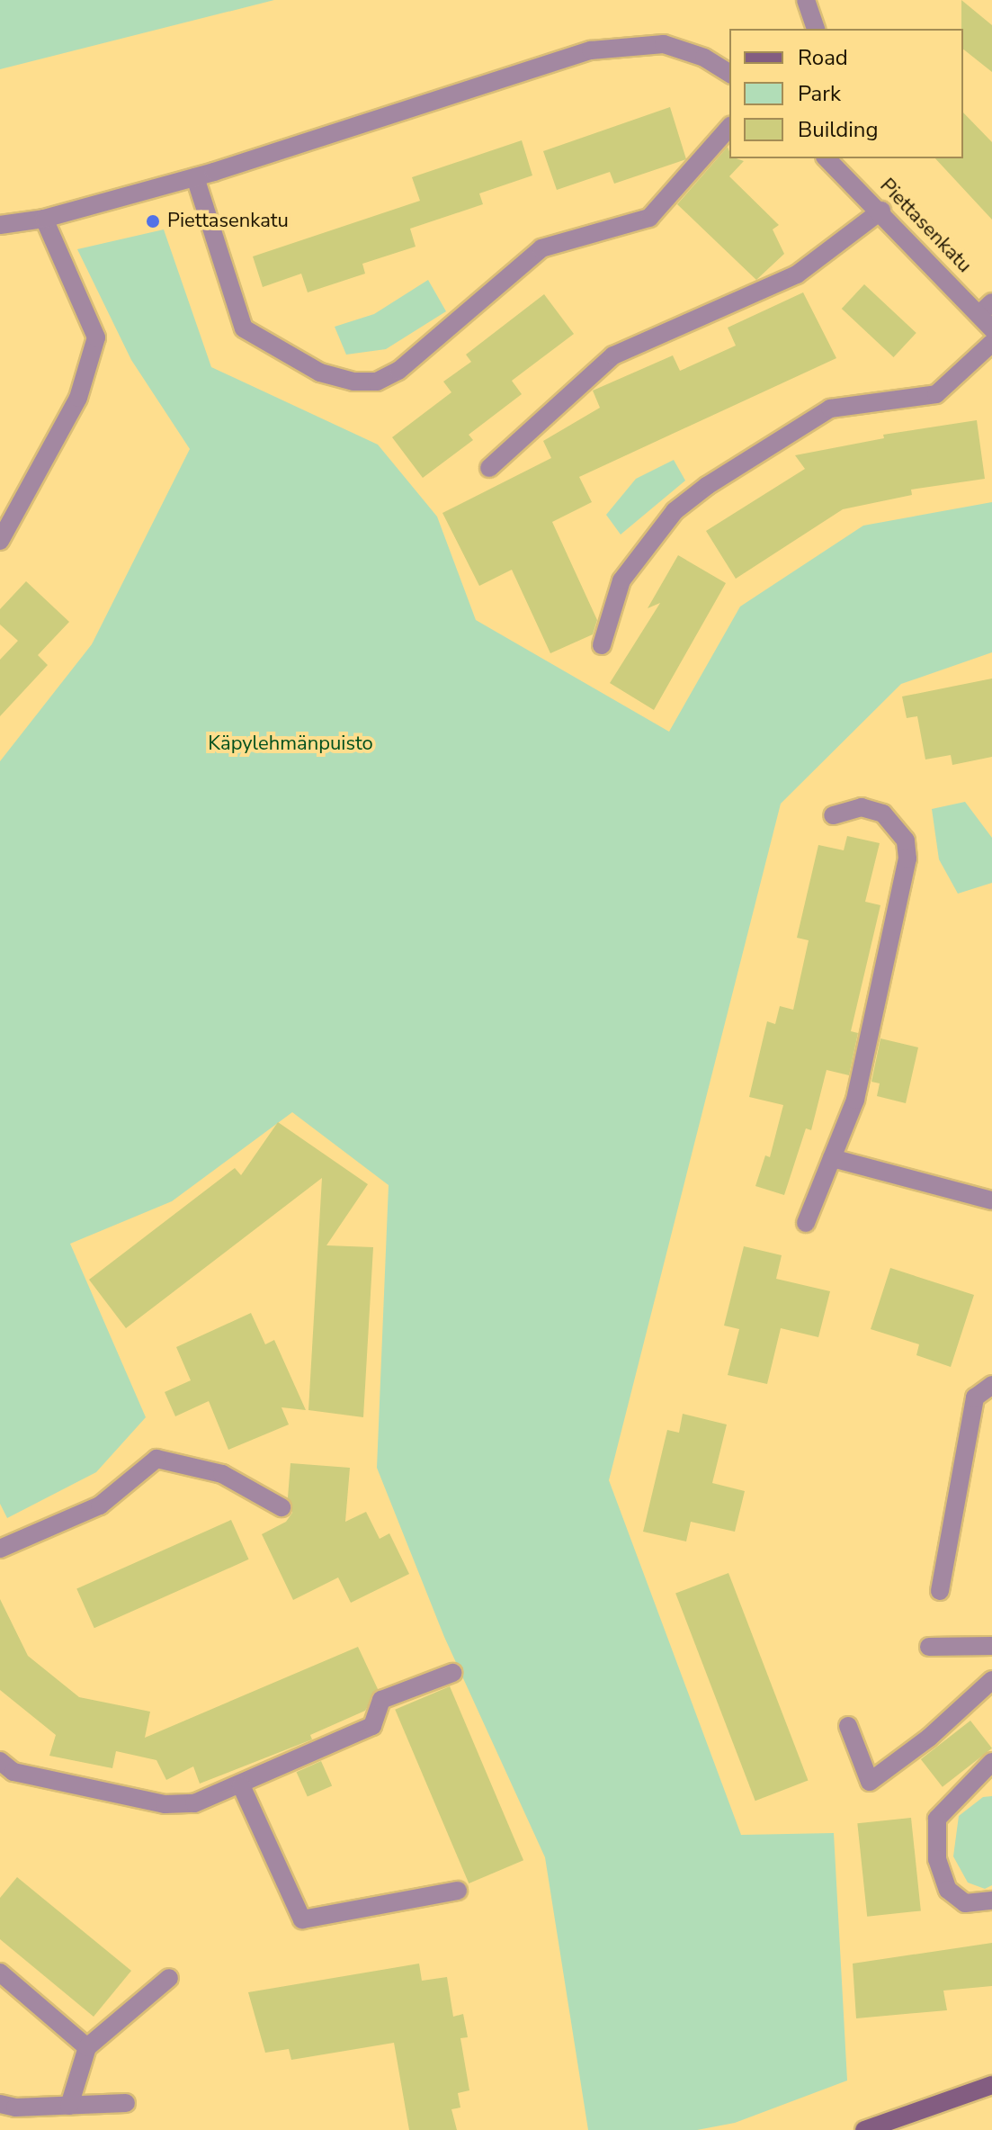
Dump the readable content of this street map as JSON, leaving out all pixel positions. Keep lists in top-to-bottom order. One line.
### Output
{"streets":{"street":["Piettasenkatu"]},"parks":["Käpylehmänpuisto"],"places":["Piettasenkatu"],"legend":["Road","Park","Building"]}
